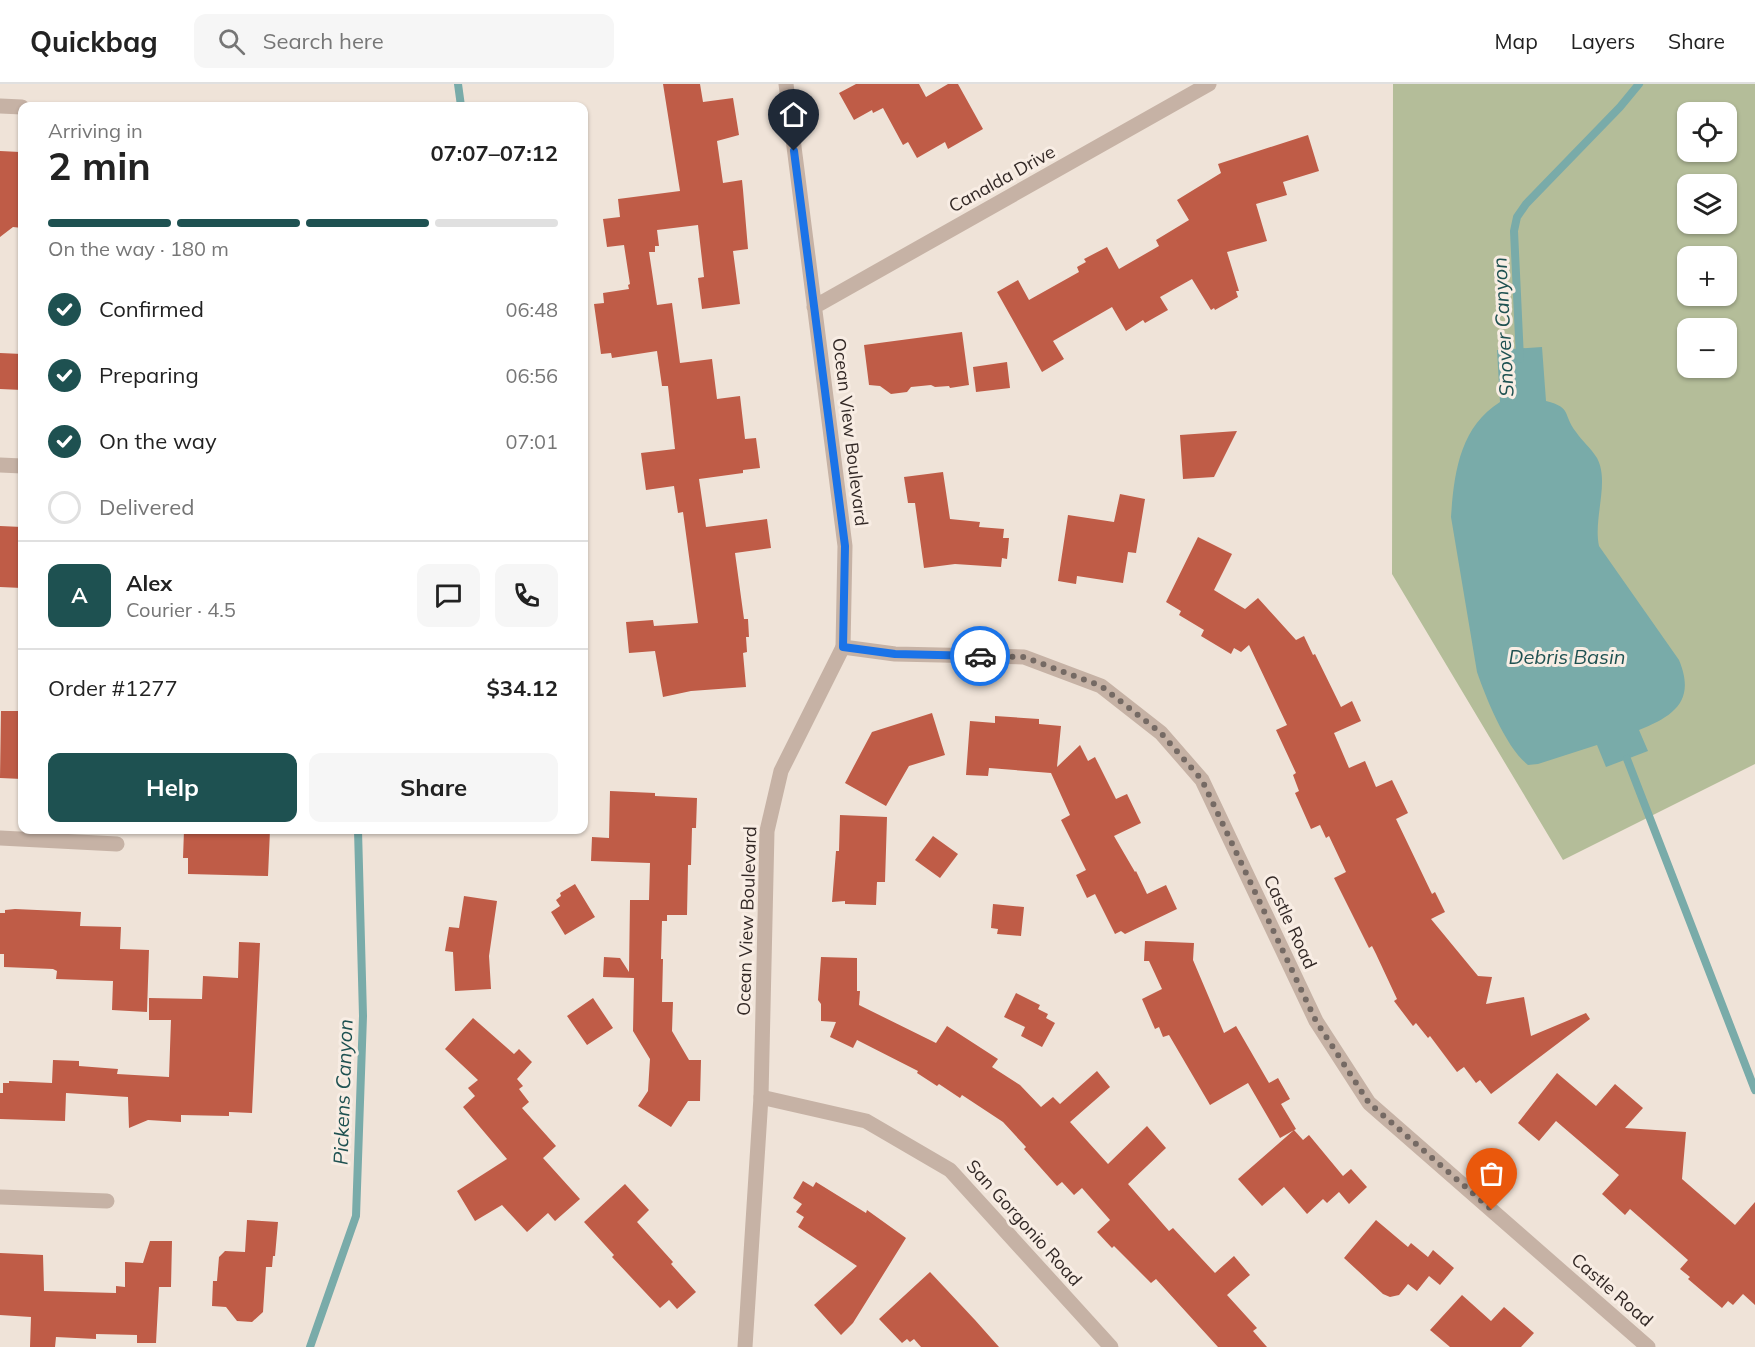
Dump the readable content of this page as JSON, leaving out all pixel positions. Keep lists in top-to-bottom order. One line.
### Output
{"streets":{"street":["Canalda Drive","Ocean View Boulevard","Castle Road","San Gorgonio Road"]},"crossings":[["Canalda Drive","Ocean View Boulevard"],["Ocean View Boulevard","Castle Road"],["Ocean View Boulevard","San Gorgonio Road"]],"water":["Snover Canyon","Debris Basin","Pickens Canyon"],"page":{"header":"Quickbag","search":"Search here","nav":["Map","Layers","Share"],"map_buttons":["+","−"],"heading":["2 min","Arriving in","07:07–07:12"],"panel":["Alex","Courier · 4.5","Order #1277","$34.12"],"bar":"On the way · 180 m","list":[["Confirmed","06:48"],["Preparing","06:56"],["On the way","07:01"],"Delivered"],"round":"A","buttons":["Help","Share"]}}
